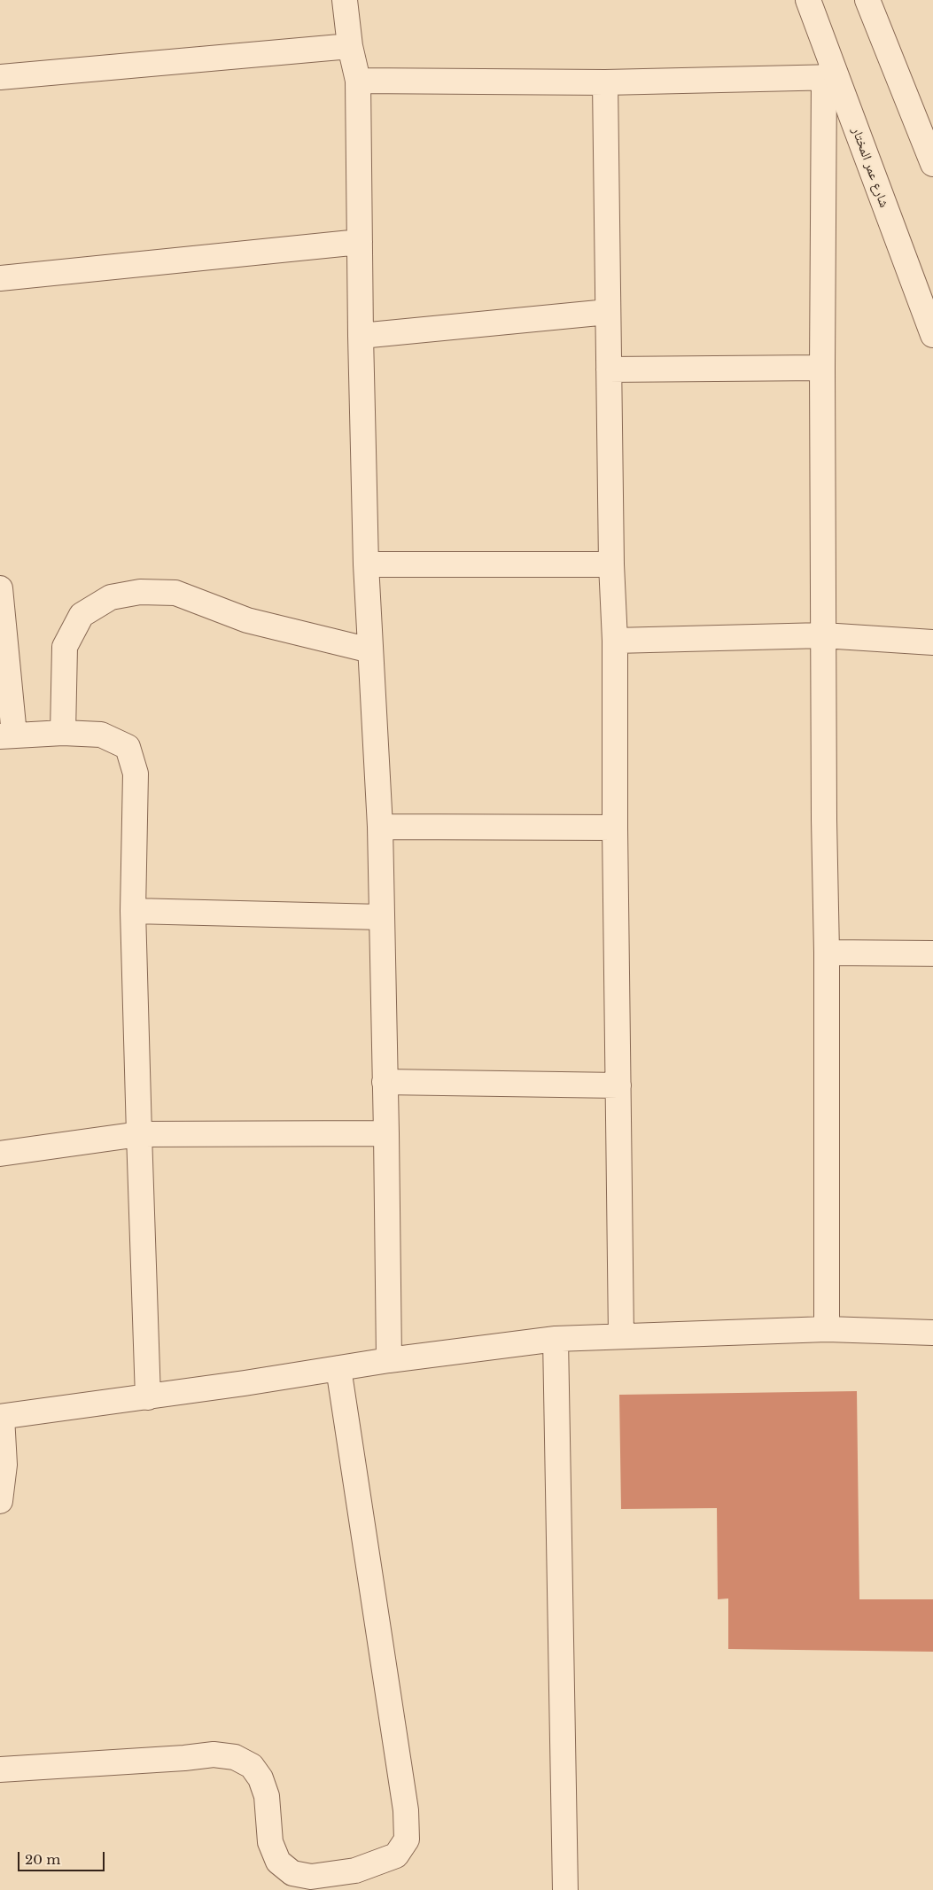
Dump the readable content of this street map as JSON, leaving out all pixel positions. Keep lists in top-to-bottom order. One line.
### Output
{"streets":{"street":["شارع عمر المختار"]},"scale_bar":"20 m"}
